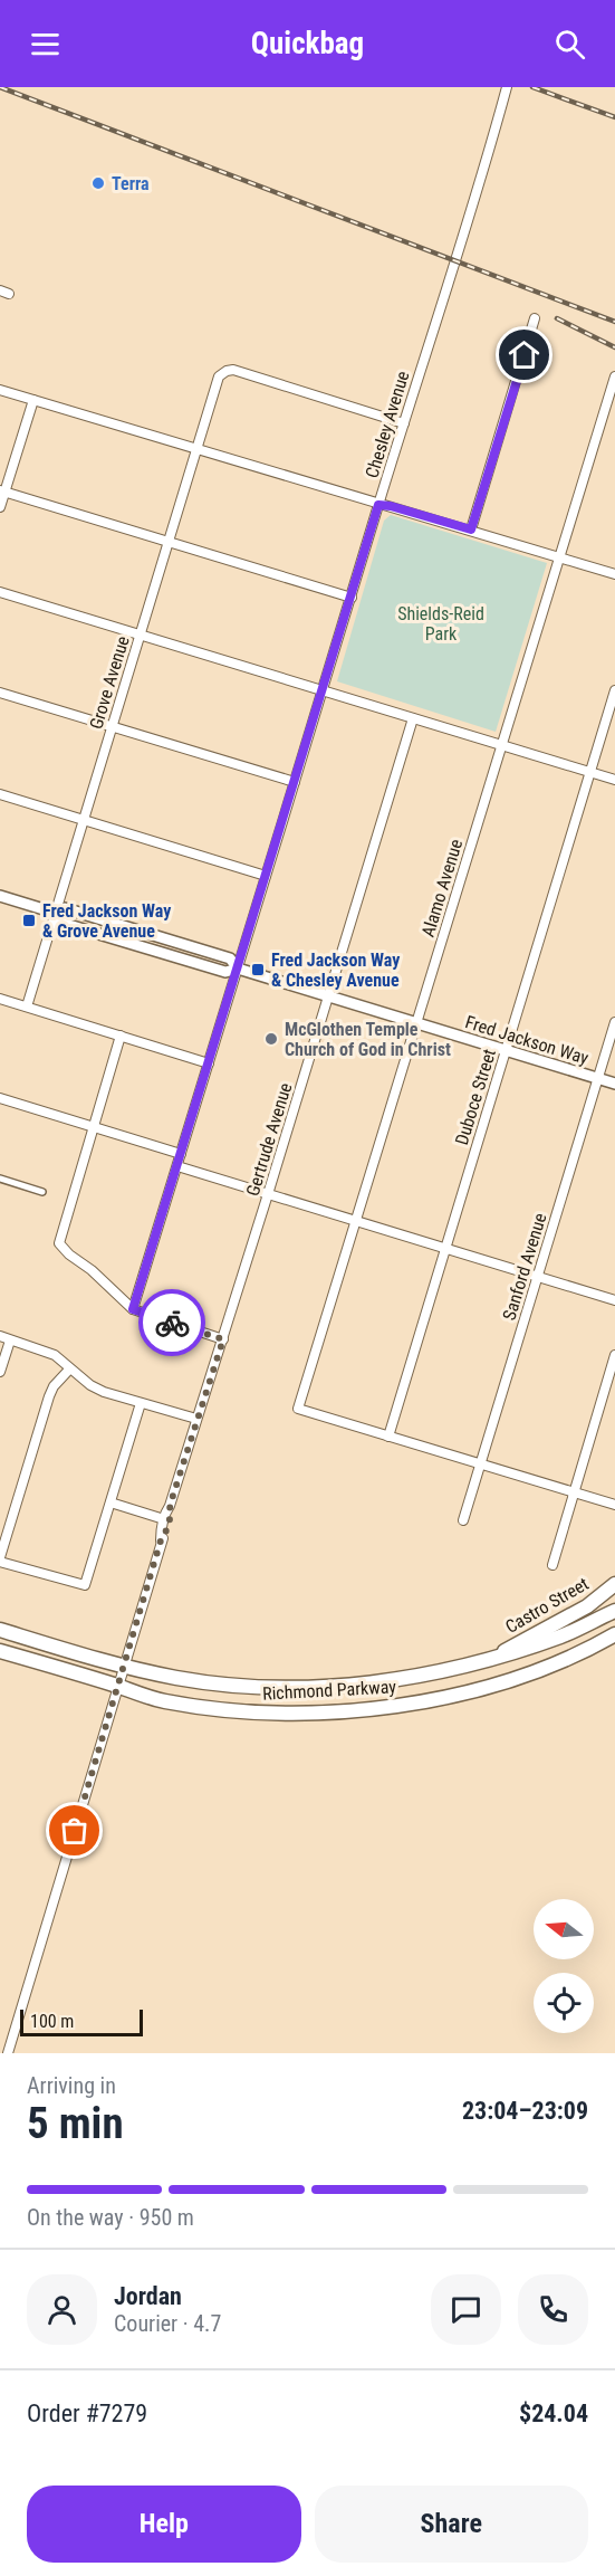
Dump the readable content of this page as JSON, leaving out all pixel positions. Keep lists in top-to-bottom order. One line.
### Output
{"streets":{"main road":["Castro Street","Richmond Parkway"],"street":["Chesley Avenue","Grove Avenue","Alamo Avenue","Fred Jackson Way","Duboce Street","Gertrude Avenue","Sanford Avenue"]},"crossings":[["Chesley Avenue","Grove Avenue"],["Chesley Avenue","Fred Jackson Way"],["Grove Avenue","Fred Jackson Way"],["Alamo Avenue","Fred Jackson Way"],["Alamo Avenue","Duboce Street"],["Fred Jackson Way","Duboce Street"],["Fred Jackson Way","Gertrude Avenue"],["Fred Jackson Way","Sanford Avenue"],["Castro Street","Richmond Parkway"]],"parks":["Shields-Reid Park"],"places":{"other":["Terra","McGlothen Temple Church of God in Christ"],"transit":["Fred Jackson Way & Grove Avenue","Fred Jackson Way & Chesley Avenue"]},"scale_bar":"100 m","north":"left","page":{"header":"Quickbag","scale":"100 m","heading":["5 min","Arriving in","23:04–23:09"],"panel":["Jordan","Courier · 4.7","Order #7279","$24.04"],"bar":"On the way · 950 m","buttons":["Help","Share"]}}
